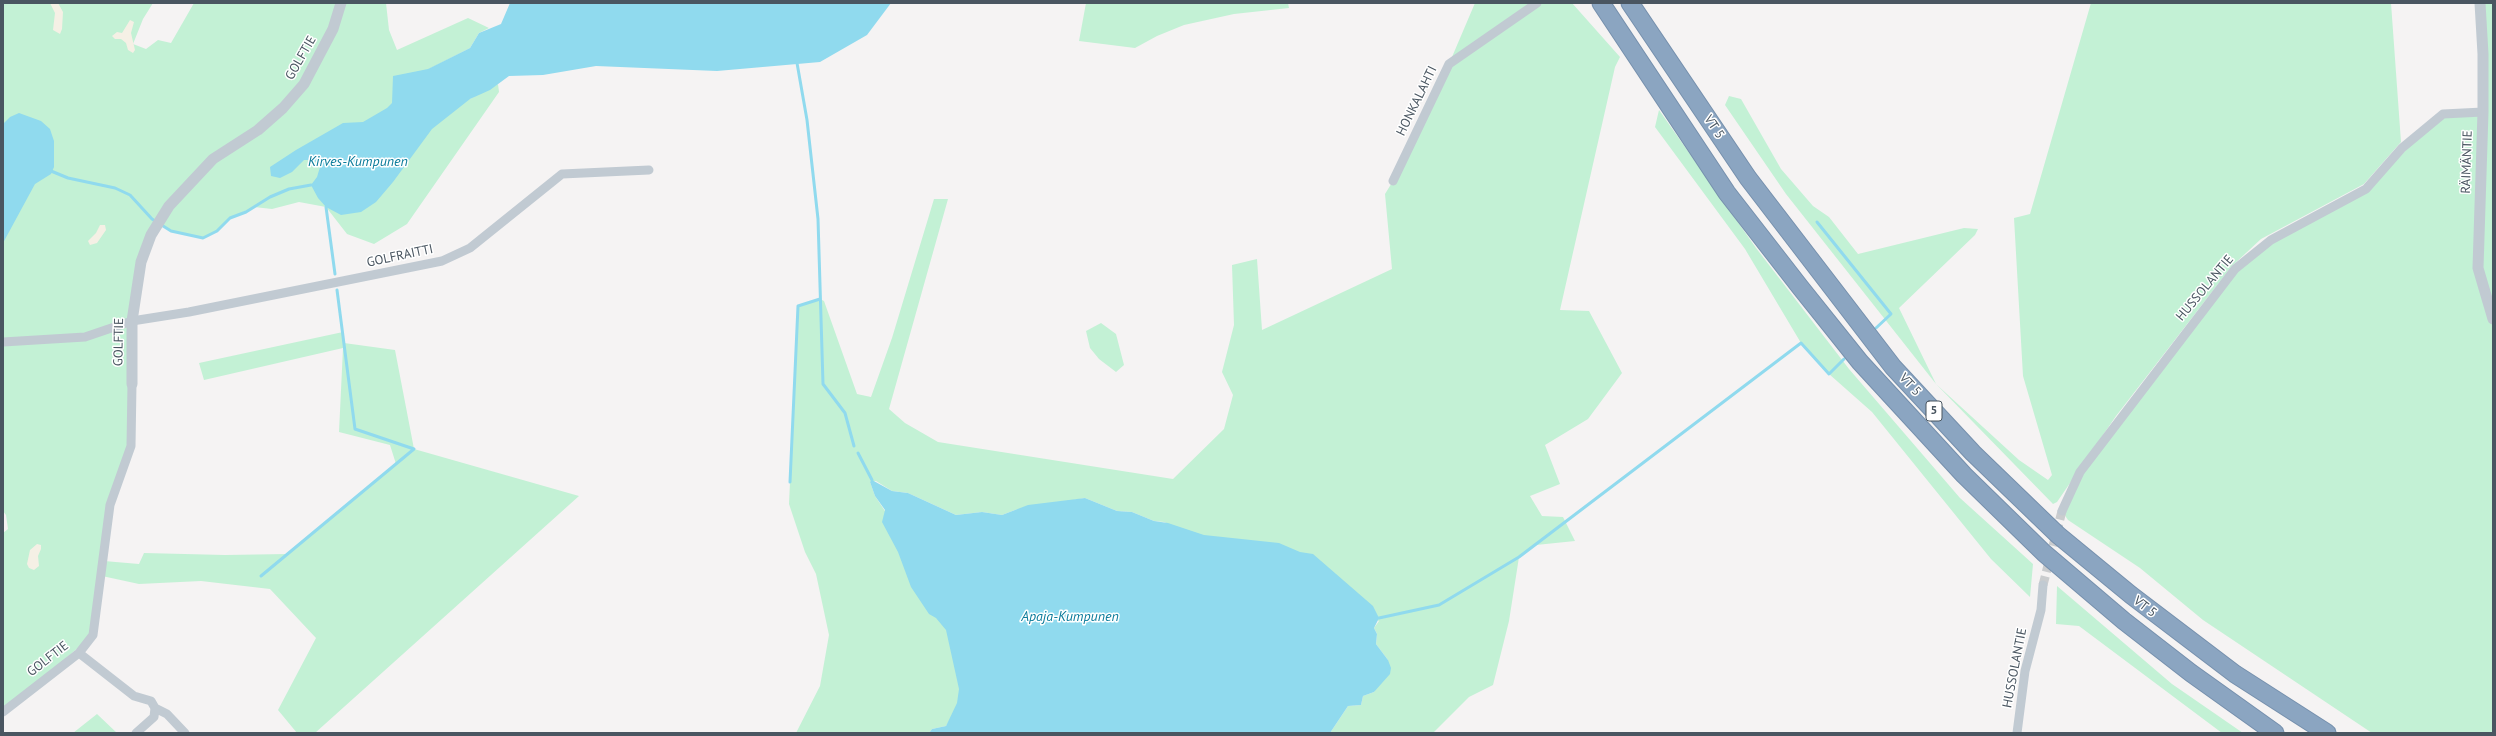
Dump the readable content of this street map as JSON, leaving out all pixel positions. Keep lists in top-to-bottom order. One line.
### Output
{"streets":{"highway":["VT 5","5"],"street":["GOLFTIE","HONKALAHTI","RÄIMÄNTIE","GOLFRAITTI","HUSSOLANTIE"]},"crossings":[["GOLFTIE","GOLFRAITTI"],["RÄIMÄNTIE","HUSSOLANTIE"]],"water":["Kirves-Kumpunen","Apaja-Kumpunen"]}
